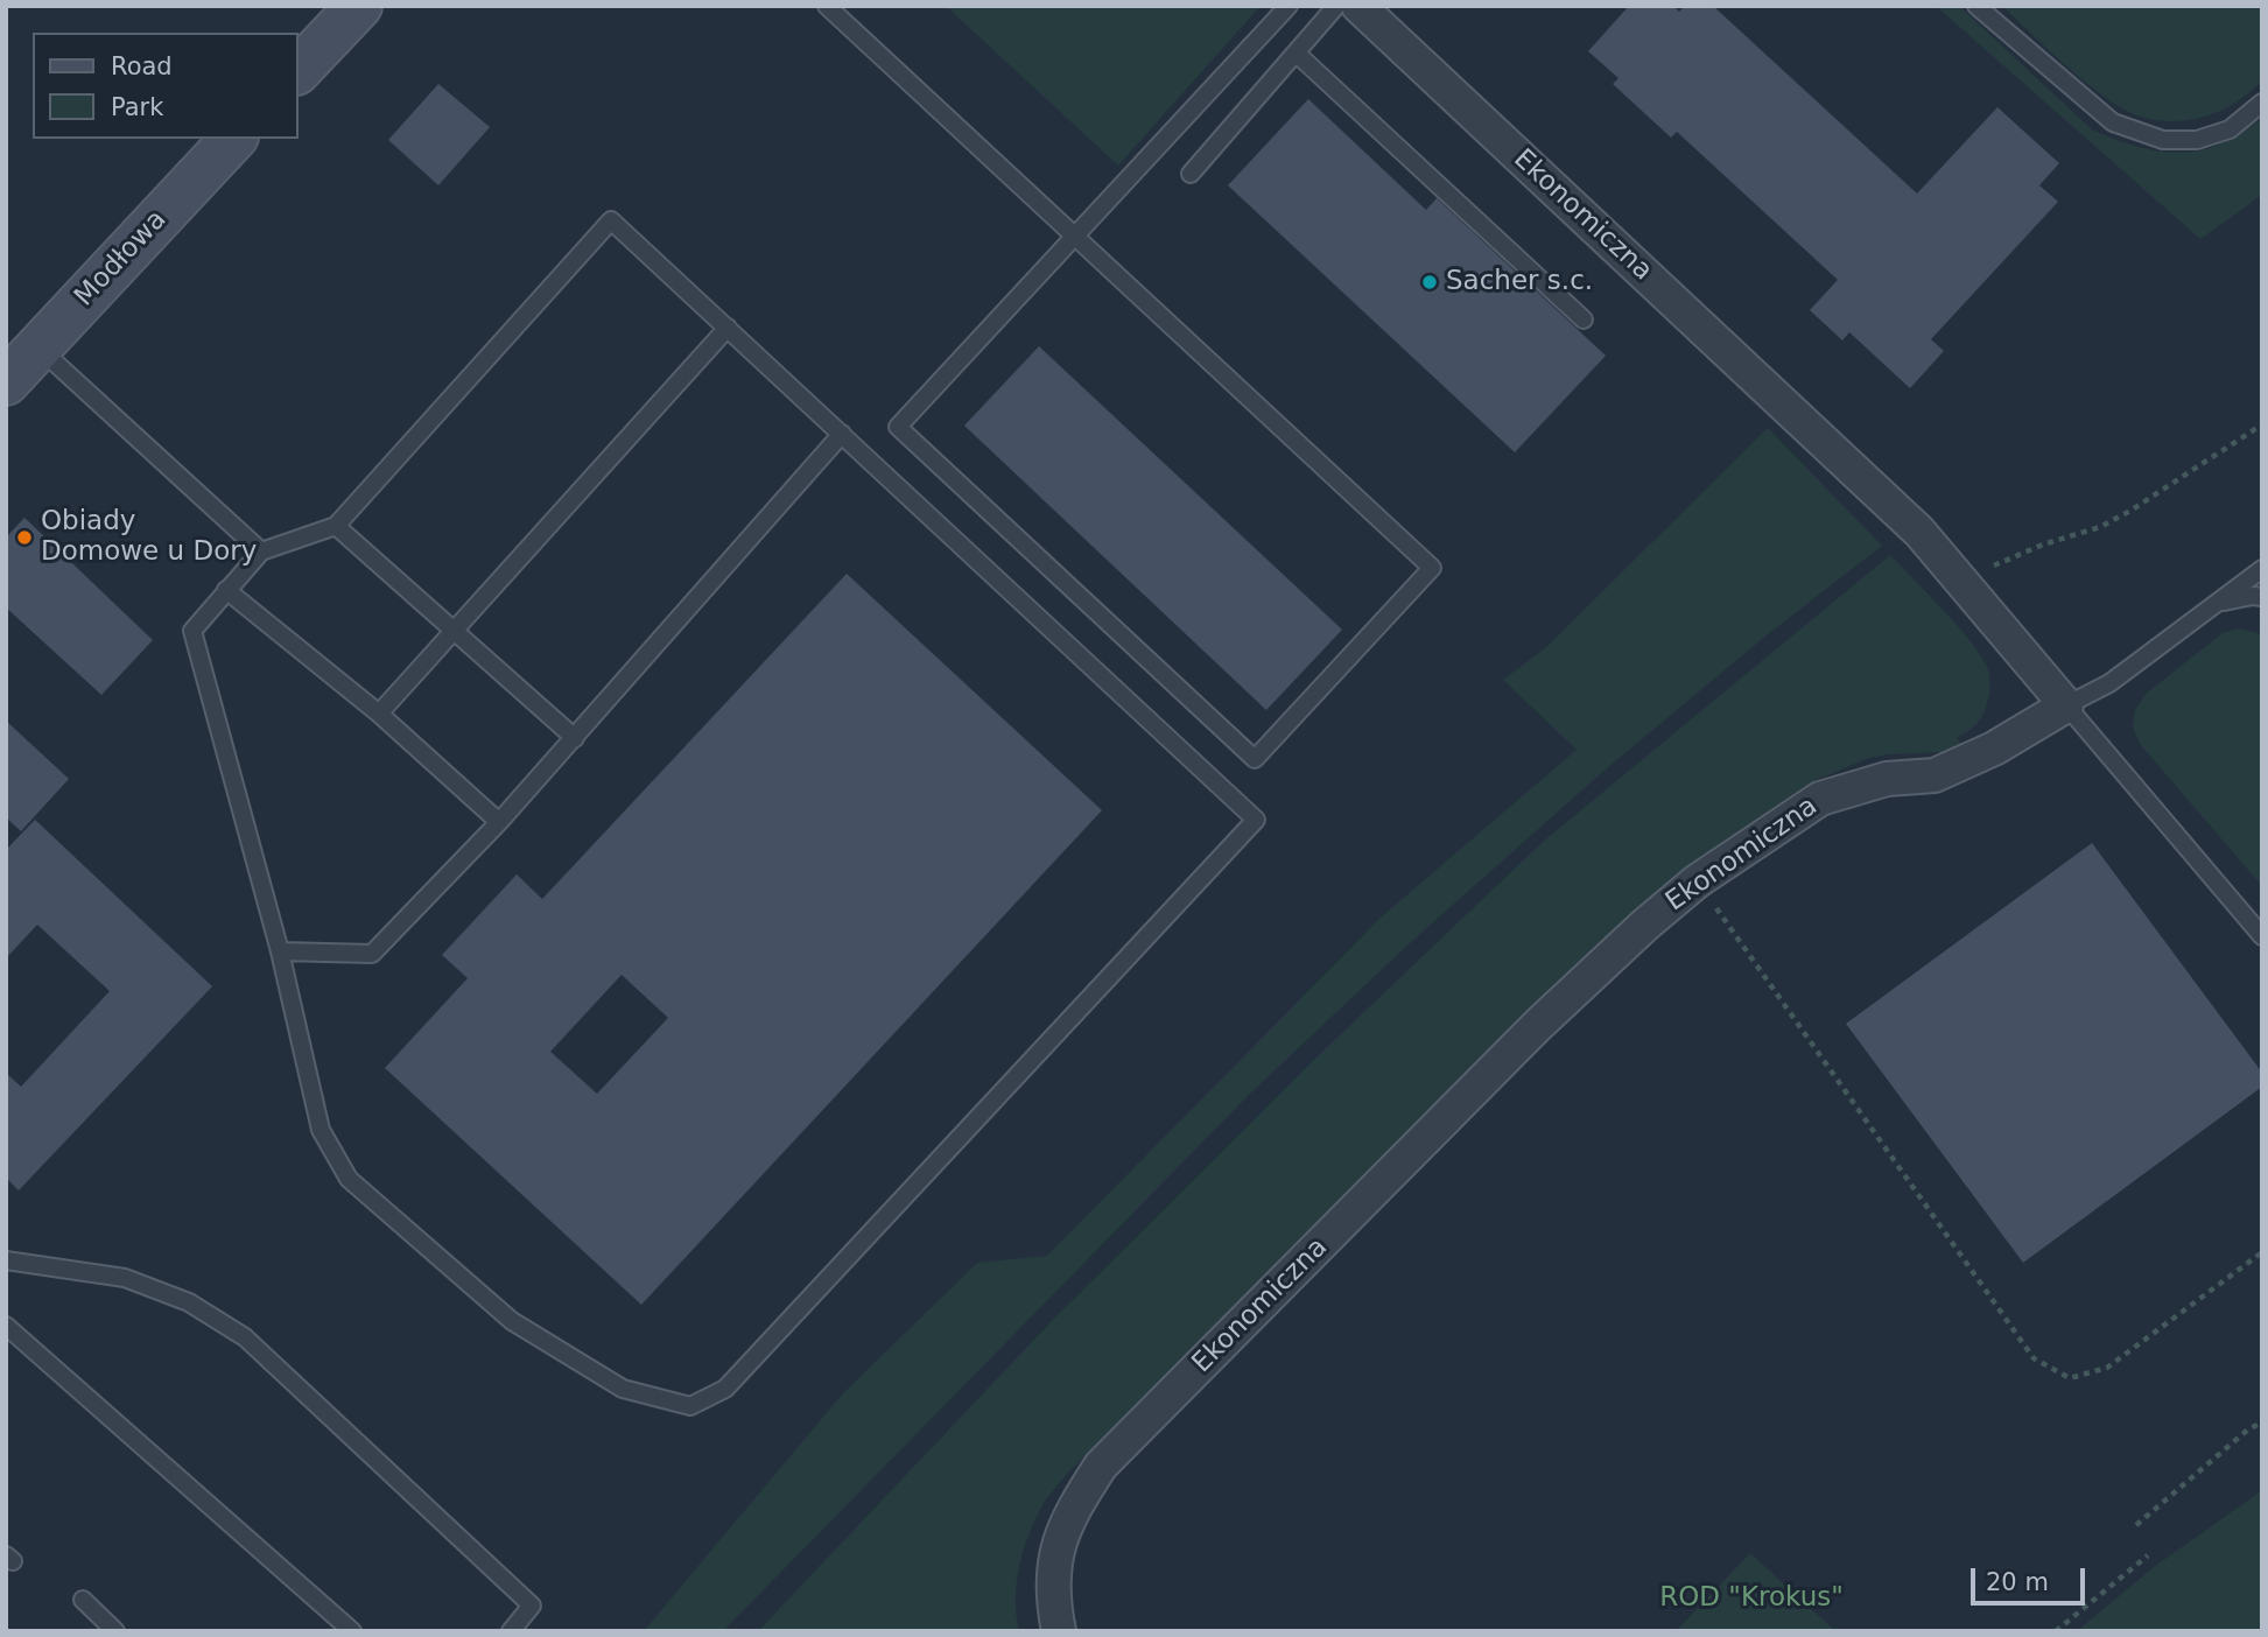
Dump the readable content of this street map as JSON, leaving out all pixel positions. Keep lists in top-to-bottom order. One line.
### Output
{"streets":{"street":["Ekonomiczna","Modłowa"]},"parks":["ROD \"Krokus\""],"places":["Sacher s.c.","Obiady Domowe u Dory"],"legend":["Road","Park"],"scale_bar":"20 m"}
